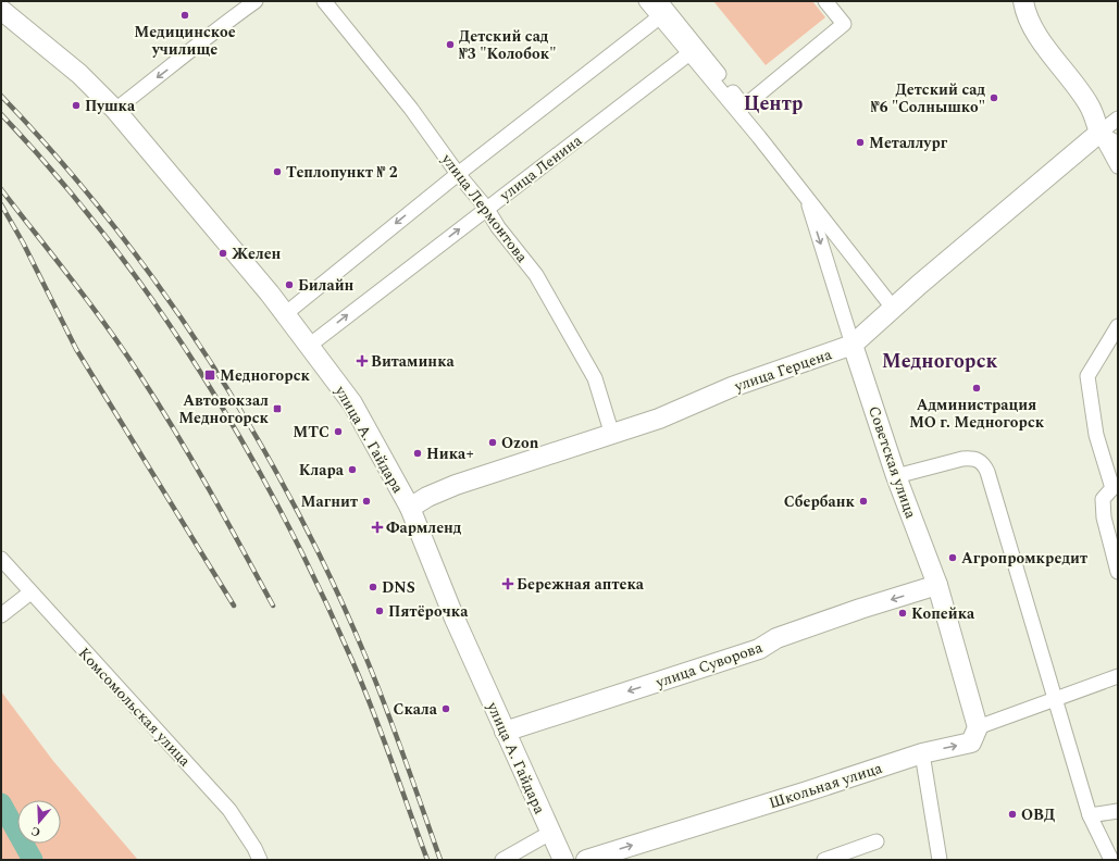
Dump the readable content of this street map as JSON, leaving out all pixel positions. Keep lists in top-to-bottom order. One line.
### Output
{"streets":{"street":["улица Ленина","улица Лермонтова","улица Герцена","улица А. Гайдара","Советская улица","улица Суворова","Комсомольская улица","Школьная улица"]},"crossings":[["улица Ленина","улица Лермонтова"],["улица Ленина","улица А. Гайдара"],["улица Ленина","Советская улица"],["улица Лермонтова","улица Герцена"],["улица Герцена","улица А. Гайдара"],["улица Герцена","Советская улица"],["улица А. Гайдара","улица Суворова"],["Советская улица","улица Суворова"],["Советская улица","Школьная улица"]],"one_way":["улица Суворова","Школьная улица"],"districts":["Центр","Медногорск"],"places":{"other":["Медицинское училище","Детский сад №3 \"Колобок\"","Детский сад №6 \"Солнышко\"","Пушка","Металлург","Теплопункт № 2","Желен","Билайн","Администрация МО г. Медногорск","МТС","Ozon","Ника+","Клара","Магнит","Сбербанк","Агропромкредит","DNS","Пятёрочка","Копейка","Скала","ОВД"],"health":["Витаминка","Фармленд","Бережная аптека"],"transit":["Медногорск","Автовокзал Медногорск"]},"north":"bottom"}
